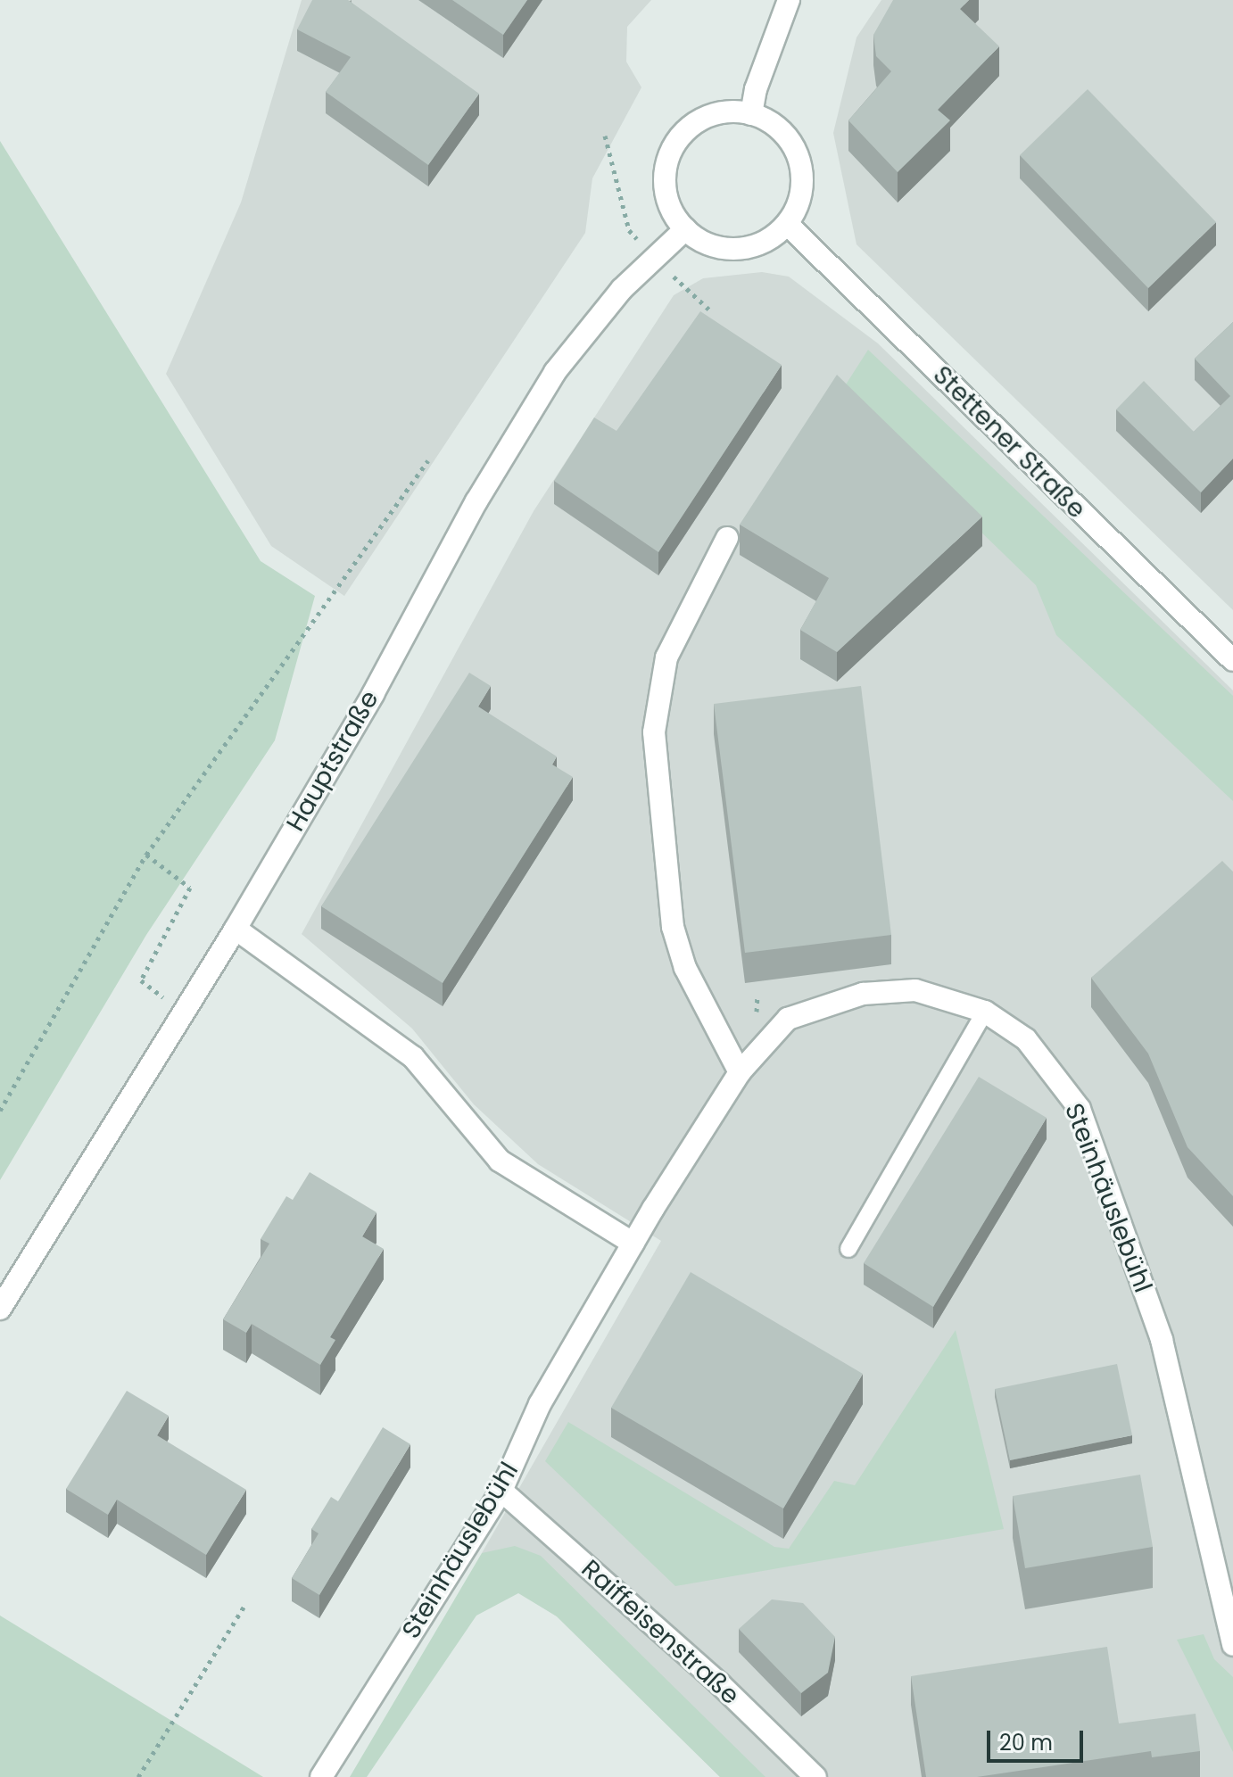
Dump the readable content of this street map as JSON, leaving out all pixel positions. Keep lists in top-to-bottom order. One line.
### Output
{"streets":{"street":["Stettener Straße","Hauptstraße","Steinhäuslebühl","Raiffeisenstraße"]},"crossings":[["Stettener Straße","Hauptstraße"],["Steinhäuslebühl","Raiffeisenstraße"]],"scale_bar":"20 m"}
